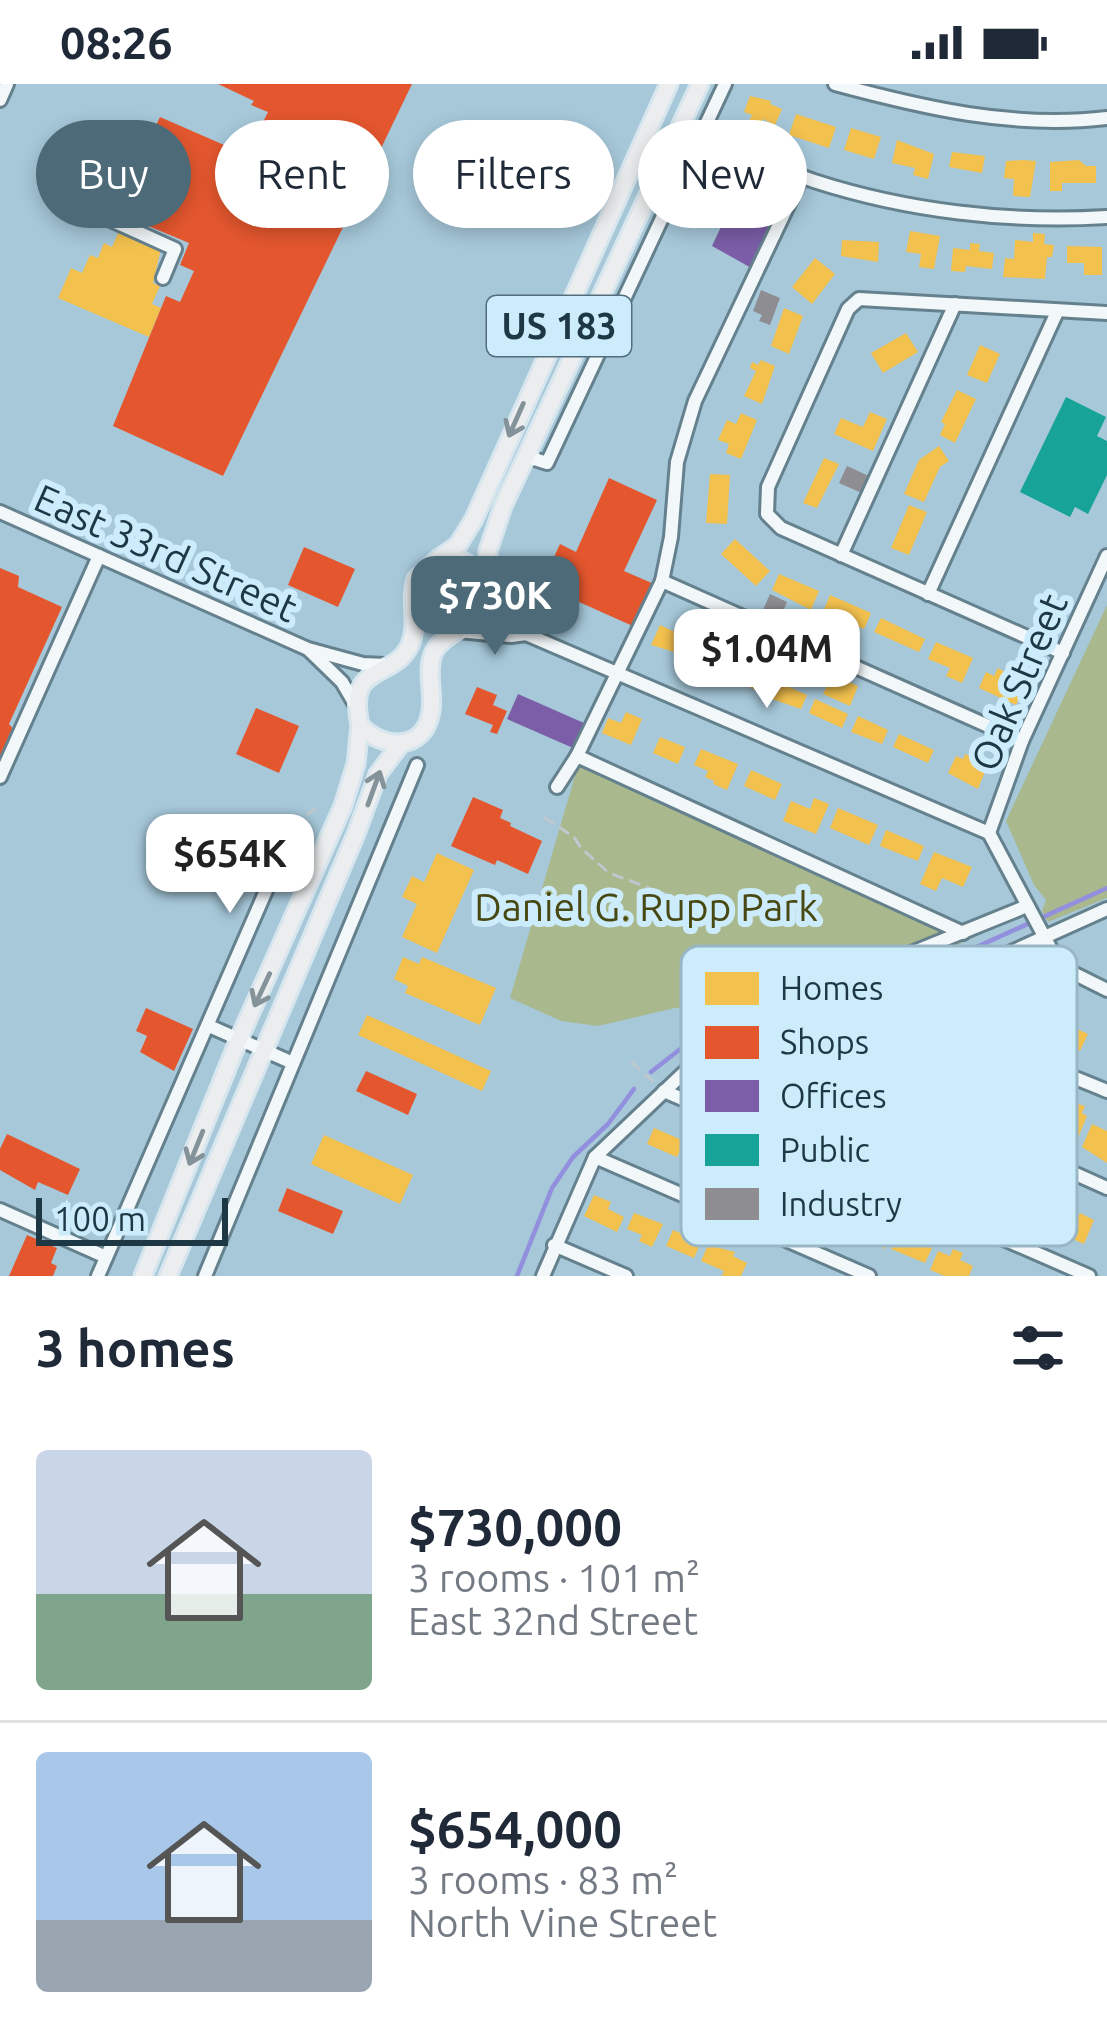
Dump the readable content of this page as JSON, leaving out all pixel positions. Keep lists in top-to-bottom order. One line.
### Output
{"streets":{"main road":["US 183"],"street":["East 33rd Street","Oak Street"]},"parks":["Daniel G. Rupp Park"],"legend":["Homes","Shops","Offices","Public","Industry"],"scale_bar":"100 m","page":{"status":"08:26","chip":["Buy","Rent","Filters","New"],"price":["$730K","$1.04M","$654K"],"scale":"100 m","heading":"3 homes","list":[{"name":"$730,000","note":"3 rooms · 101 m² · East 32nd Street"},{"name":"$654,000","note":"3 rooms · 83 m² · North Vine Street"}]}}
